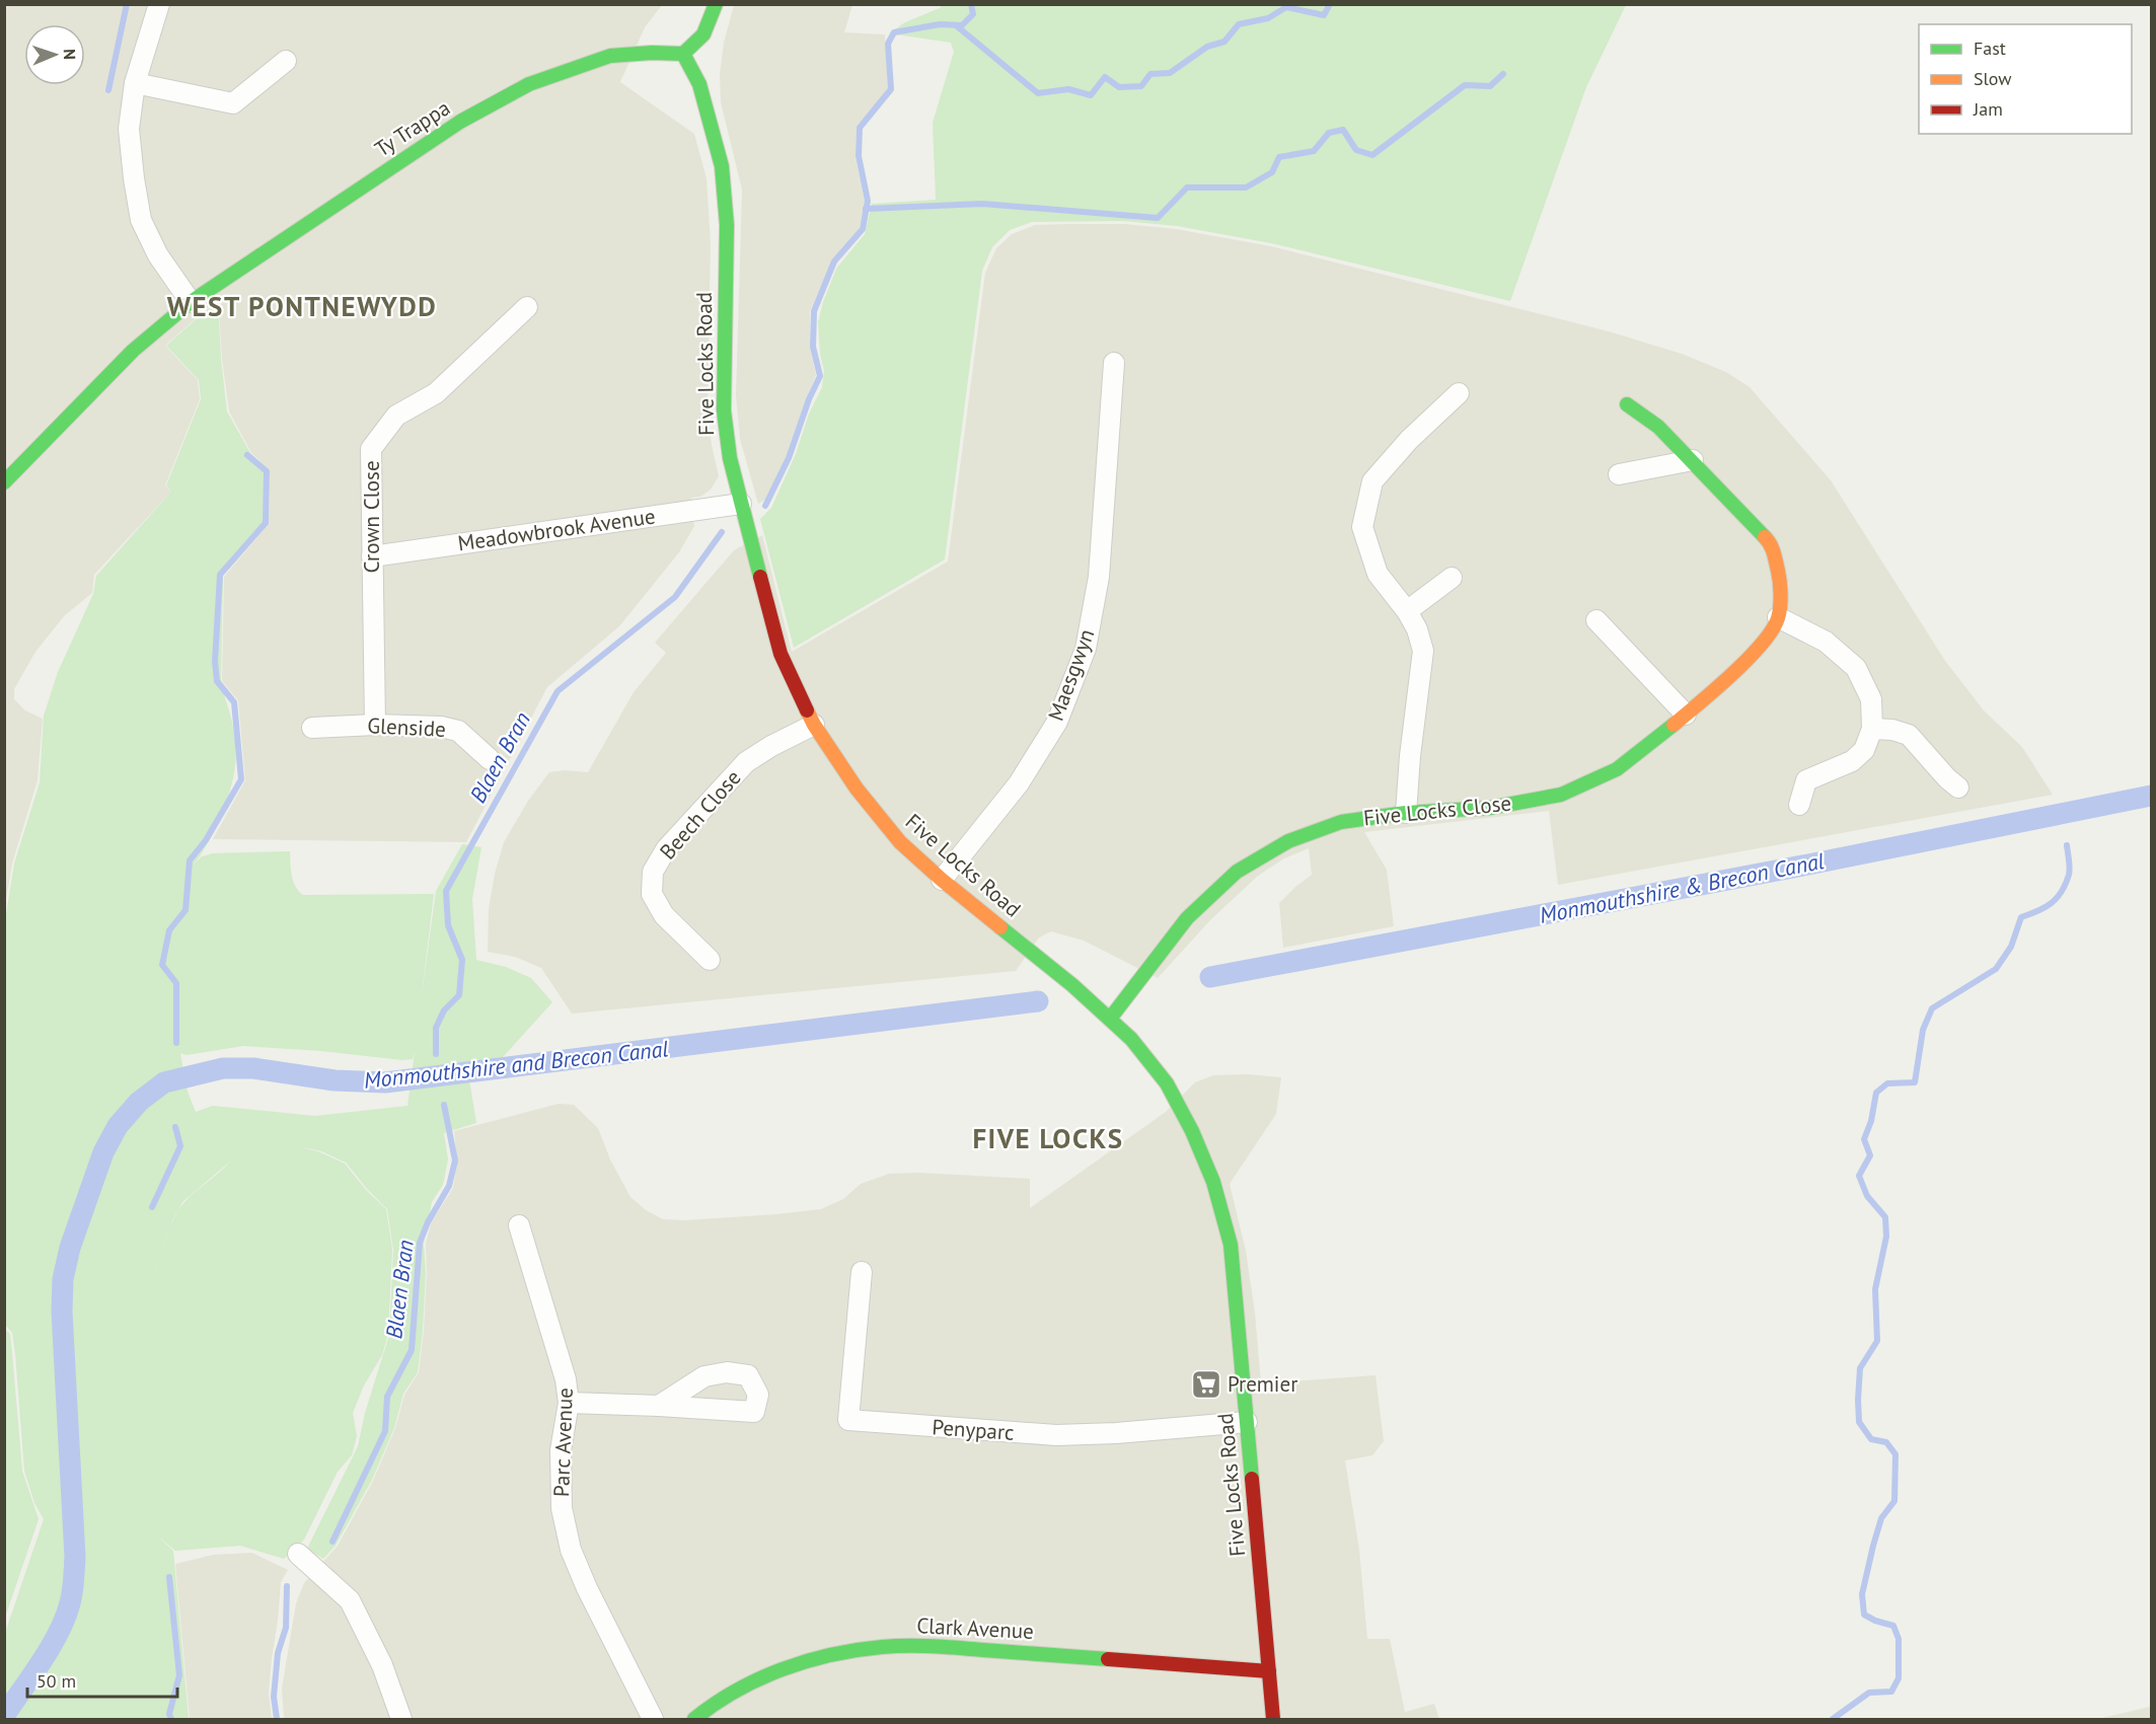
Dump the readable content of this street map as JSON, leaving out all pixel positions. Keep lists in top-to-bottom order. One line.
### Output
{"streets":{"street":["Ty Trappa","Five Locks Road","Crown Close","Meadowbrook Avenue","Maesgwyn","Glenside","Five Locks Close","Beech Close","Penyparc","Parc Avenue","Clark Avenue"]},"crossings":[["Ty Trappa","Five Locks Road"],["Five Locks Road","Meadowbrook Avenue"],["Five Locks Road","Maesgwyn"],["Five Locks Road","Five Locks Close"],["Five Locks Road","Beech Close"],["Five Locks Road","Penyparc"],["Five Locks Road","Clark Avenue"],["Crown Close","Meadowbrook Avenue"],["Crown Close","Glenside"]],"districts":["WEST PONTNEWYDD","FIVE LOCKS"],"water":["Blaen Bran","Monmouthshire & Brecon Canal","Monmouthshire and Brecon Canal"],"places":{"supermarket":["Premier"]},"legend":["Fast","Slow","Jam"],"scale_bar":"50 m","north":"right"}
